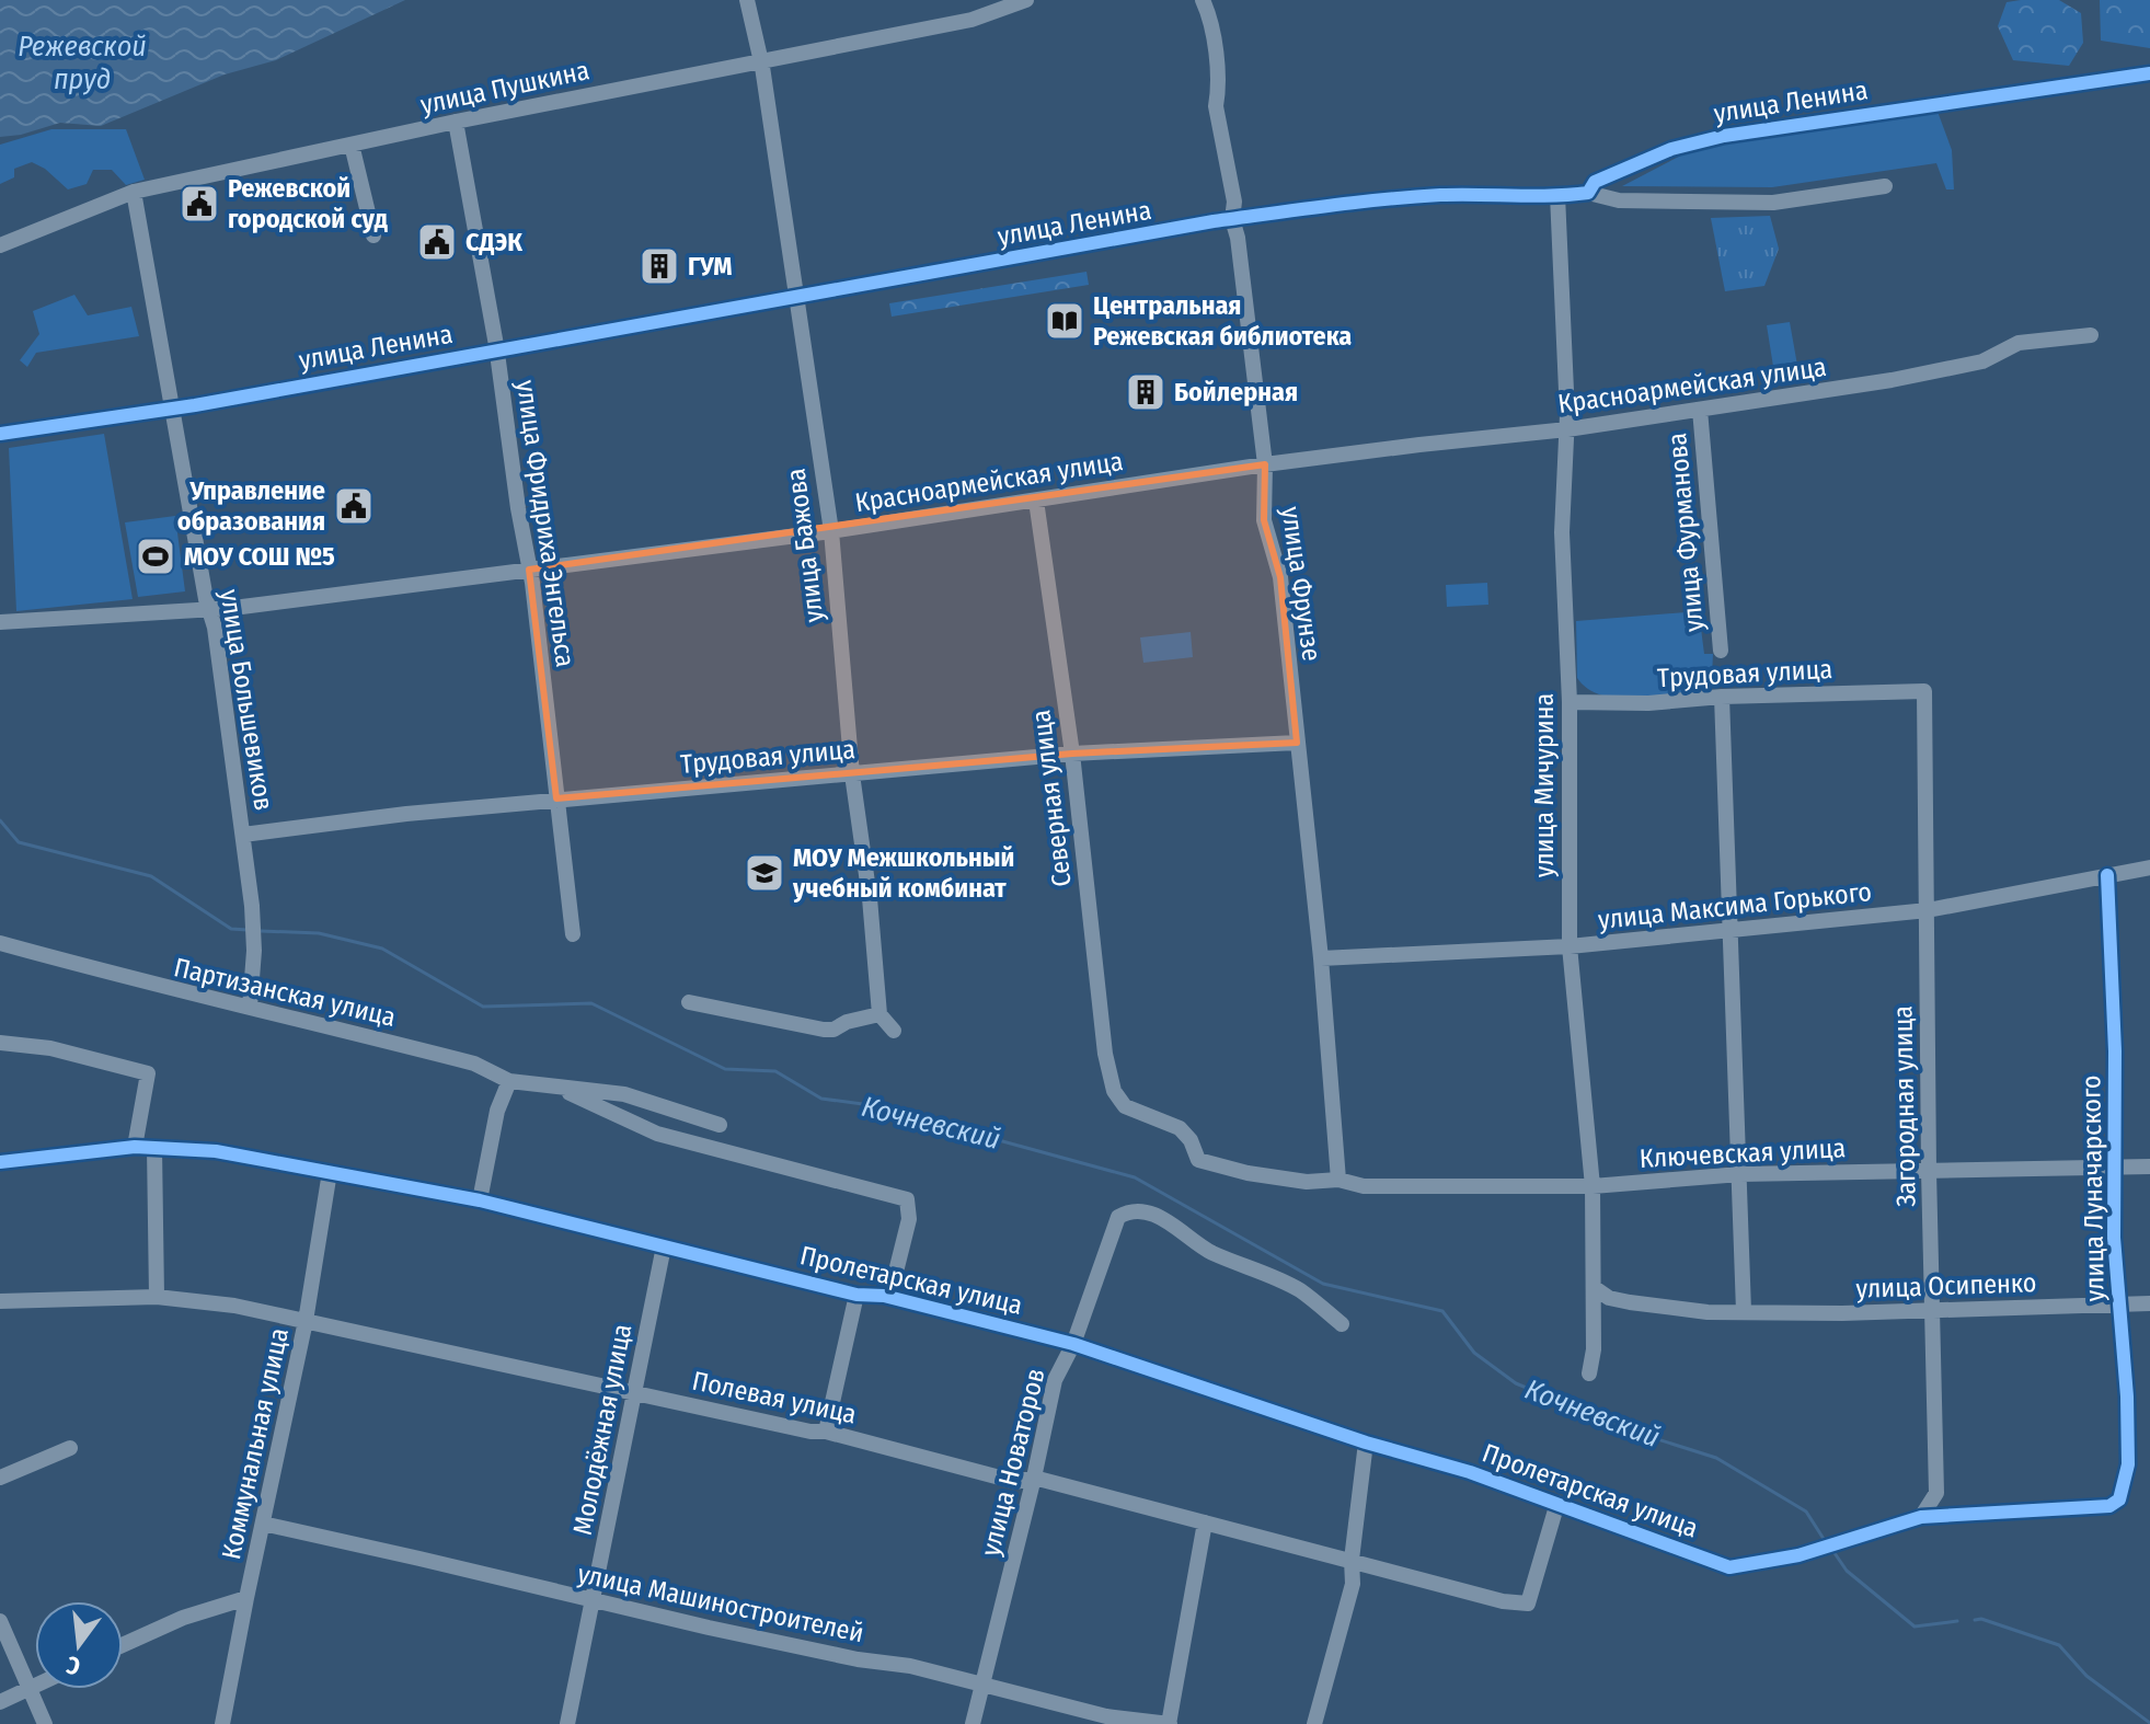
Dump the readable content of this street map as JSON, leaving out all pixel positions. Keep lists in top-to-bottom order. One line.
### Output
{"streets":{"street":["улица Пушкина","улица Ленина","Красноармейская улица","улица Фридриха Энгельса","улица Фурманова","улица Бажова","улица Фрунзе","Трудовая улица","улица Большевиков","улица Мичурина","Северная улица","улица Максима Горького","Партизанская улица","Загородная улица","Ключевская улица","улица Луначарского","Пролетарская улица","улица Осипенко","Полевая улица","Молодёжная улица","Коммунальная улица","улица Новаторов","улица Машиностроителей"]},"crossings":[["улица Пушкина","улица Фридриха Энгельса"],["улица Пушкина","улица Бажова"],["улица Пушкина","улица Большевиков"],["улица Ленина","улица Фридриха Энгельса"],["улица Ленина","улица Бажова"],["улица Ленина","улица Фрунзе"],["улица Ленина","улица Большевиков"],["улица Ленина","улица Мичурина"],["Красноармейская улица","улица Фридриха Энгельса"],["Красноармейская улица","улица Фурманова"],["Красноармейская улица","улица Бажова"],["Красноармейская улица","улица Фрунзе"],["Красноармейская улица","улица Большевиков"],["Красноармейская улица","улица Мичурина"],["Красноармейская улица","Северная улица"],["улица Фридриха Энгельса","Трудовая улица"],["улица Бажова","Трудовая улица"],["улица Фрунзе","Трудовая улица"],["улица Фрунзе","улица Максима Горького"],["улица Фрунзе","Ключевская улица"],["Трудовая улица","улица Большевиков"],["Трудовая улица","улица Мичурина"],["Трудовая улица","Северная улица"],["Трудовая улица","Загородная улица"],["улица Большевиков","Партизанская улица"],["улица Мичурина","улица Максима Горького"],["улица Мичурина","Ключевская улица"],["улица Мичурина","улица Осипенко"],["Северная улица","Ключевская улица"],["улица Максима Горького","Загородная улица"],["улица Максима Горького","улица Луначарского"],["Партизанская улица","Пролетарская улица"],["Загородная улица","Ключевская улица"],["Загородная улица","Пролетарская улица"],["Загородная улица","улица Осипенко"],["Ключевская улица","улица Луначарского"],["улица Луначарского","Пролетарская улица"],["улица Луначарского","улица Осипенко"],["Пролетарская улица","Полевая улица"],["Пролетарская улица","Молодёжная улица"],["Пролетарская улица","Коммунальная улица"],["Пролетарская улица","улица Новаторов"],["Полевая улица","Молодёжная улица"],["Полевая улица","Коммунальная улица"],["Полевая улица","улица Новаторов"],["Молодёжная улица","улица Машиностроителей"],["Коммунальная улица","улица Машиностроителей"],["улица Новаторов","улица Машиностроителей"]],"water":["Режевской пруд","Кочневский"],"places":{"public building":["Режевской городской суд","СДЭК","Управление образования"],"building":["ГУМ","Бойлерная"],"library":["Центральная Режевская библиотека"],"sports":["МОУ СОШ №5"],"school or university":["МОУ Межшкольный учебный комбинат"]},"north":"bottom"}
